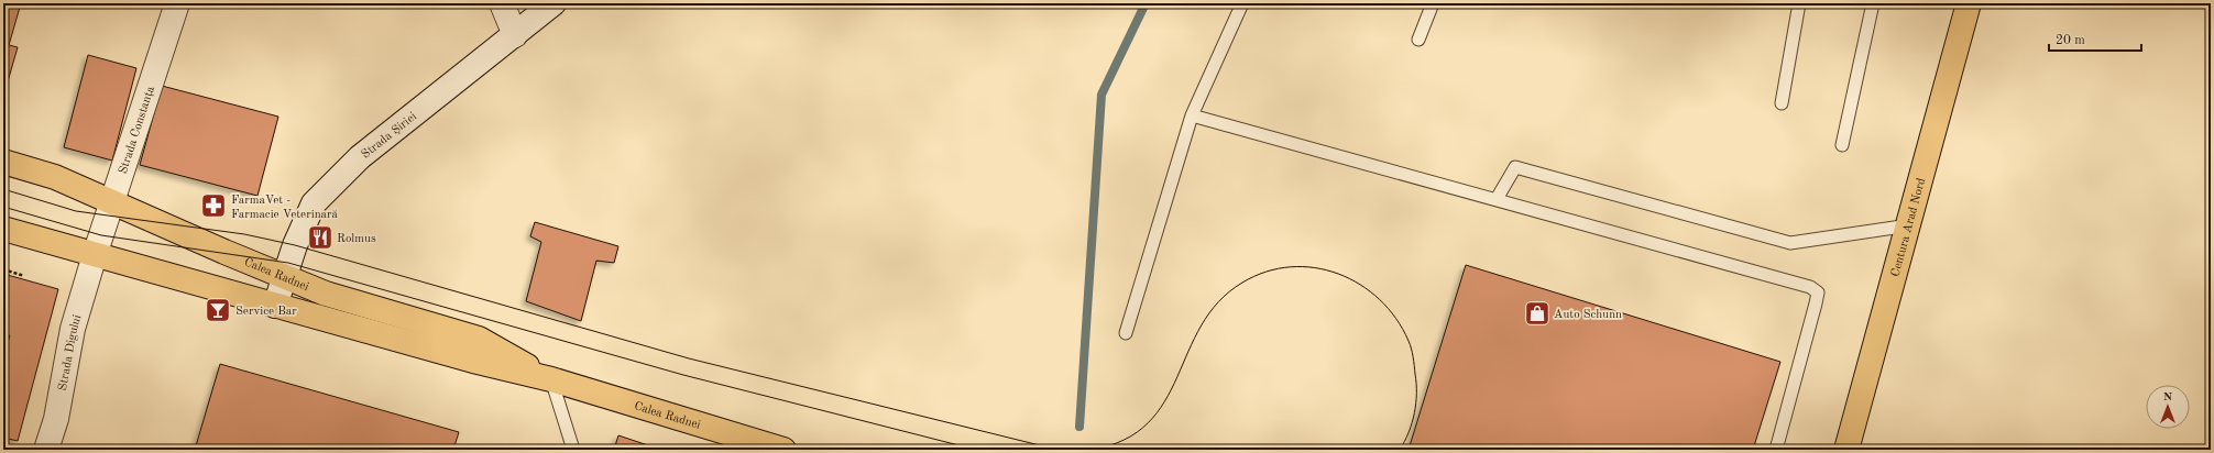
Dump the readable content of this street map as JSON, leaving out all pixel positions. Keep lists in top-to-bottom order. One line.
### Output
{"streets":{"main road":["Centura Arad Nord","Calea Radnei"],"street":["Strada Constanța","Strada Șiriei","Strada Digului"]},"crossings":[["Strada Constanța","Calea Radnei"],["Strada Constanța","Strada Digului"],["Strada Șiriei","Calea Radnei"],["Calea Radnei","Strada Digului"]],"places":{"pharmacy":["FarmaVet - Farmacie Veterinară"],"restaurant":["Rolmus"],"bar":["Service Bar"],"shop":["Auto Schunn"]},"scale_bar":"20 m","north":"top"}
